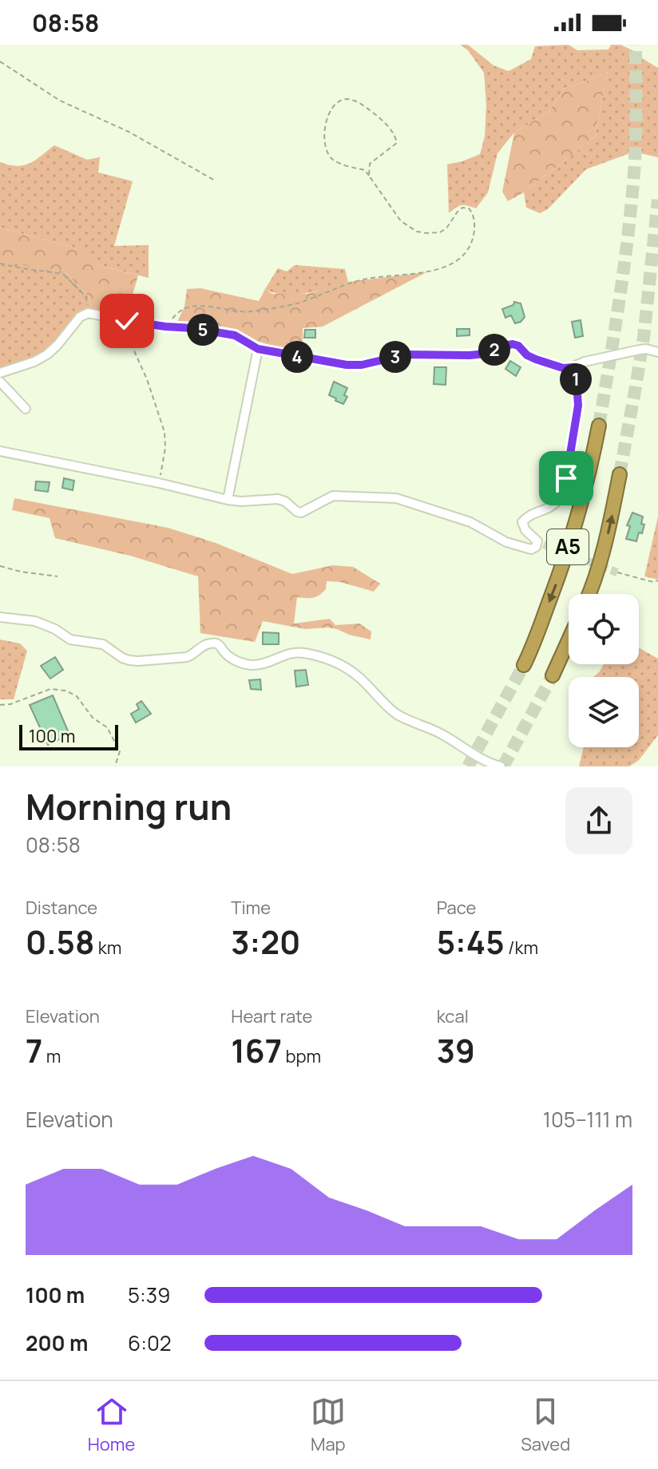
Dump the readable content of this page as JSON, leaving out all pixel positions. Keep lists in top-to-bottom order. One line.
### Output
{"streets":{"highway":["Α5"]},"scale_bar":"100 m","page":{"status":"08:58","pins":["5","2","3","4","1"],"scale":"100 m","heading":["Morning run","08:58"],"stats":[["Distance","0.58 km"],["Time","3:20"],["Pace","5:45 /km"],["Elevation","7 m"],["Heart rate","167 bpm"],["kcal","39"]],"chart":["Elevation","105–111 m"],"list":[{"name":"100 m","note":"5:39"},{"name":"200 m","note":"6:02"}],"tabs":["Home","Map","Saved"]}}
